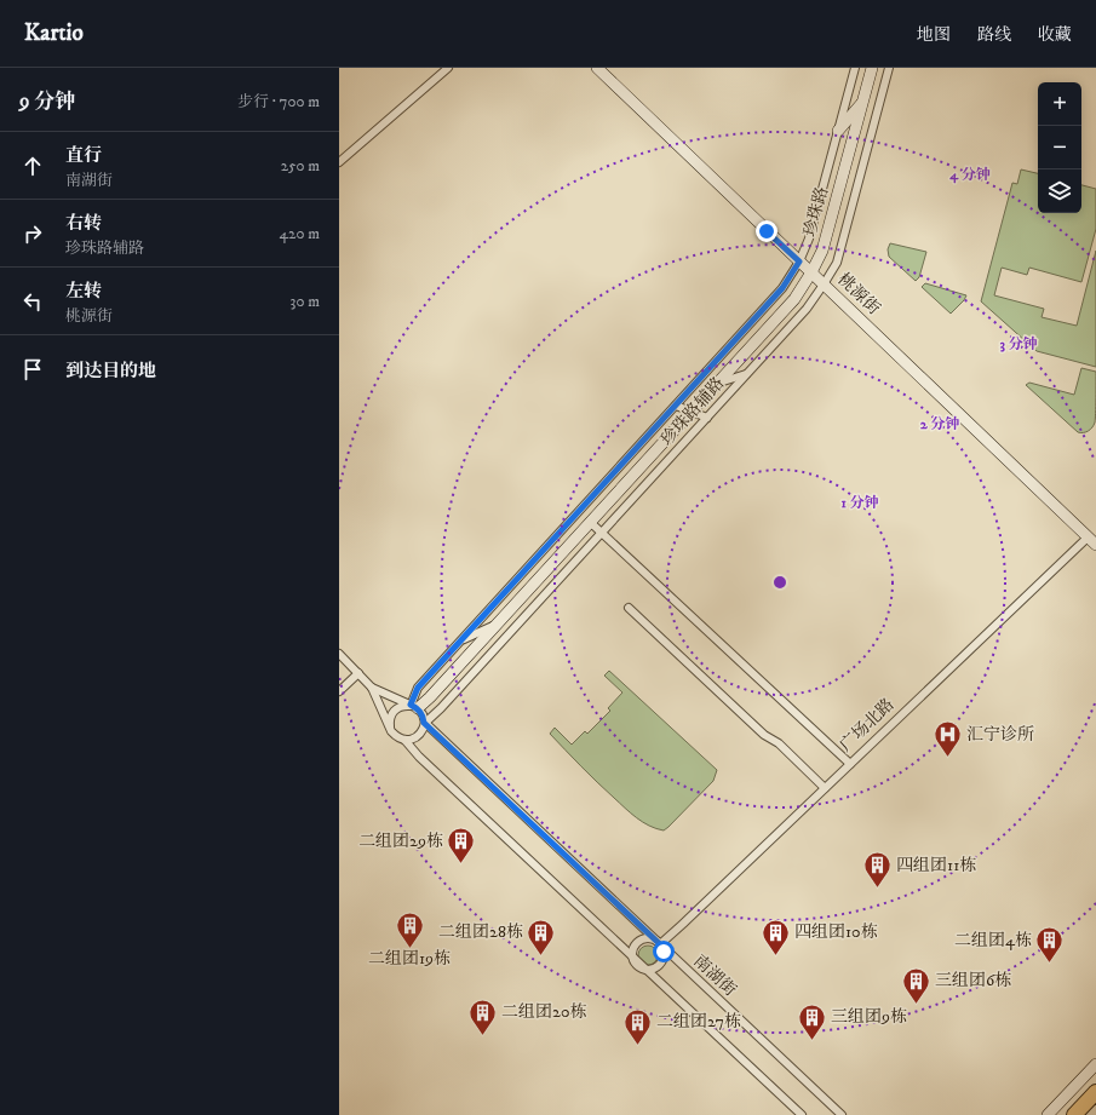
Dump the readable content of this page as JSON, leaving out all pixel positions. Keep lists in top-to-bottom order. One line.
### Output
{"streets":{"street":["珍珠路","桃源街","珍珠路辅路","广场北路","南湖街"]},"crossings":[["珍珠路","桃源街"],["珍珠路","珍珠路辅路"],["珍珠路","南湖街"],["桃源街","珍珠路辅路"],["桃源街","广场北路"],["珍珠路辅路","南湖街"],["广场北路","南湖街"]],"places":{"hospital":["汇宁诊所"],"building":["二组团29栋","四组团11栋","二组团19栋","二组团28栋","四组团10栋","二组团4栋","三组团6栋","二组团20栋","三组团9栋","二组团27栋"]},"page":{"header":"Kartio","nav":["地图","路线","收藏"],"heading":["9 分钟","步行 · 700 m"],"map_buttons":["+","−"],"list":[["直行","南湖街","250 m"],["右转","珍珠路辅路","420 m"],["左转","桃源街","30 m"],"到达目的地"]},"rings":["4 分钟","3 分钟","2 分钟","1 分钟"]}
